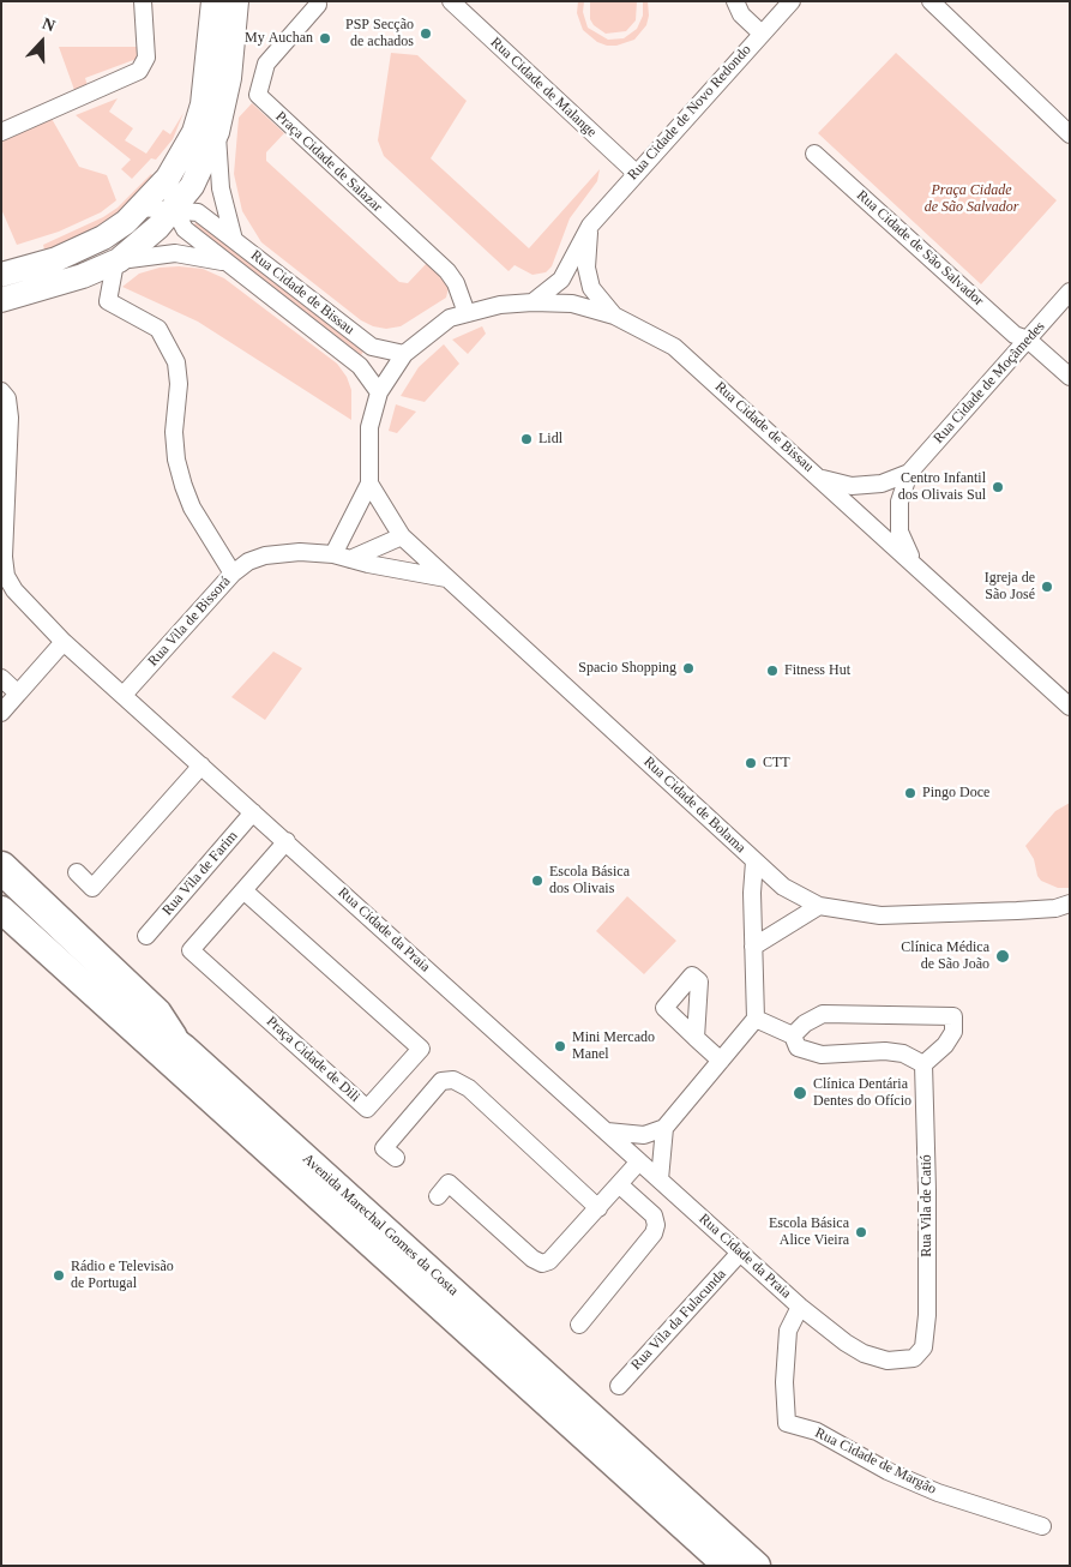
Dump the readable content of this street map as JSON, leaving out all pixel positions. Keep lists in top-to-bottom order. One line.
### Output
{"streets":{"main road":["Avenida Marechal Gomes da Costa"],"street":["Rua Cidade de Malange","Rua Cidade de Novo Redondo","Praça Cidade de Salazar","Rua Cidade de São Salvador","Rua Cidade de Bissau","Rua Cidade de Moçâmedes","Rua Vila de Bissorá","Rua Cidade de Bolama","Rua Vila de Farim","Rua Cidade da Praia","Praça Cidade de Dili","Rua Vila de Catió","Rua Vila da Fulacunda","Rua Cidade de Margão"]},"crossings":[["Rua Cidade de Malange","Rua Cidade de Novo Redondo"],["Rua Cidade de Novo Redondo","Rua Cidade de Bissau"],["Praça Cidade de Salazar","Rua Cidade de Bissau"],["Rua Cidade de São Salvador","Rua Cidade de Moçâmedes"],["Rua Cidade de Bissau","Rua Cidade de Moçâmedes"],["Rua Vila de Bissorá","Rua Cidade de Bolama"],["Rua Vila de Bissorá","Rua Cidade da Praia"],["Rua Vila de Farim","Rua Cidade da Praia"],["Rua Cidade da Praia","Praça Cidade de Dili"],["Rua Cidade da Praia","Rua Vila de Catió"],["Rua Cidade da Praia","Rua Vila da Fulacunda"],["Rua Cidade da Praia","Rua Cidade de Margão"]],"parks":["Praça Cidade de São Salvador"],"places":["PSP Secção de achados","My Auchan","Lidl","Centro Infantil dos Olivais Sul","Igreja de São José","Spacio Shopping","Fitness Hut","CTT","Pingo Doce","Escola Básica dos Olivais","Clínica Médica de São João","Mini Mercado Manel","Clínica Dentária Dentes do Ofício","Escola Básica Alice Vieira","Rádio e Televisão de Portugal"],"north":"top"}
